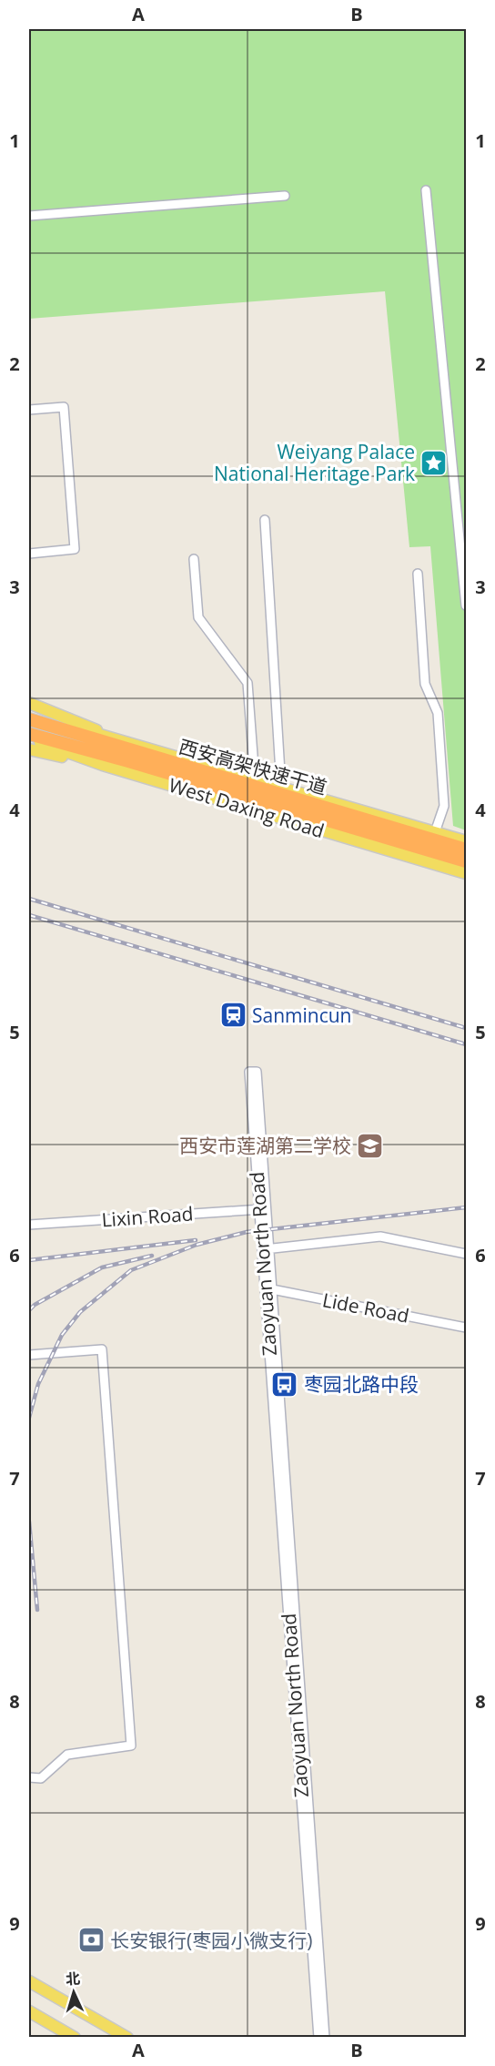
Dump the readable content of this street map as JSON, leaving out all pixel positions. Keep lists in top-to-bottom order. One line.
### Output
{"streets":{"highway":["西安高架快速干道"],"main road":["West Daxing Road"],"street":["Lixin Road","Zaoyuan North Road","Lide Road"]},"crossings":[["西安高架快速干道","West Daxing Road"],["Lixin Road","Zaoyuan North Road"],["Zaoyuan North Road","Lide Road"]],"places":{"place":["Weiyang Palace National Heritage Park"],"station":["Sanmincun"],"school or university":["西安市莲湖第二学校"],"bus stop":["枣园北路中段"],"bank":["长安银行(枣园小微支行)"]},"north":"top","grid":{"columns":["A","B"],"rows":["1","2","3","4","5","6","7","8","9"]}}
